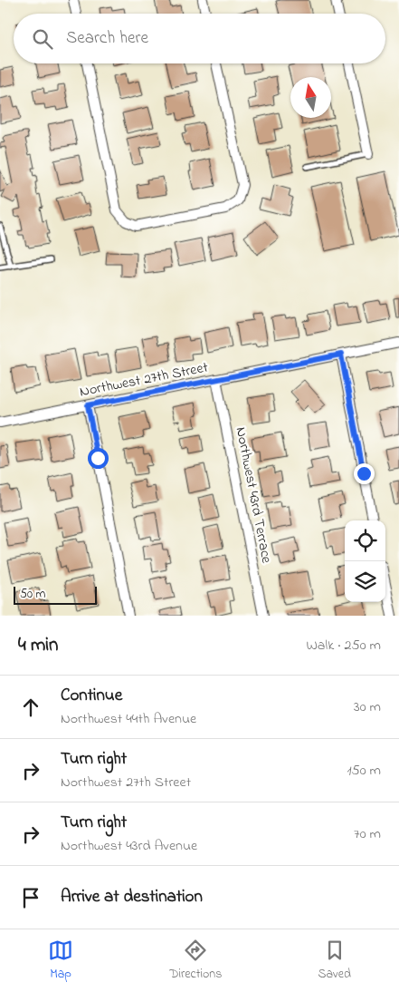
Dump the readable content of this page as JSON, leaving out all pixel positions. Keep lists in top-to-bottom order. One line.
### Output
{"streets":{"street":["Northwest 27th Street","Northwest 43rd Terrace"]},"crossings":[["Northwest 27th Street","Northwest 43rd Terrace"]],"scale_bar":"50 m","north":"top","page":{"search":"Search here","scale":"50 m","heading":["4 min","Walk · 250 m"],"list":[["Continue","Northwest 44th Avenue","30 m"],["Turn right","Northwest 27th Street","150 m"],["Turn right","Northwest 43rd Avenue","70 m"],"Arrive at destination"],"nav":["Map","Directions","Saved"]}}
